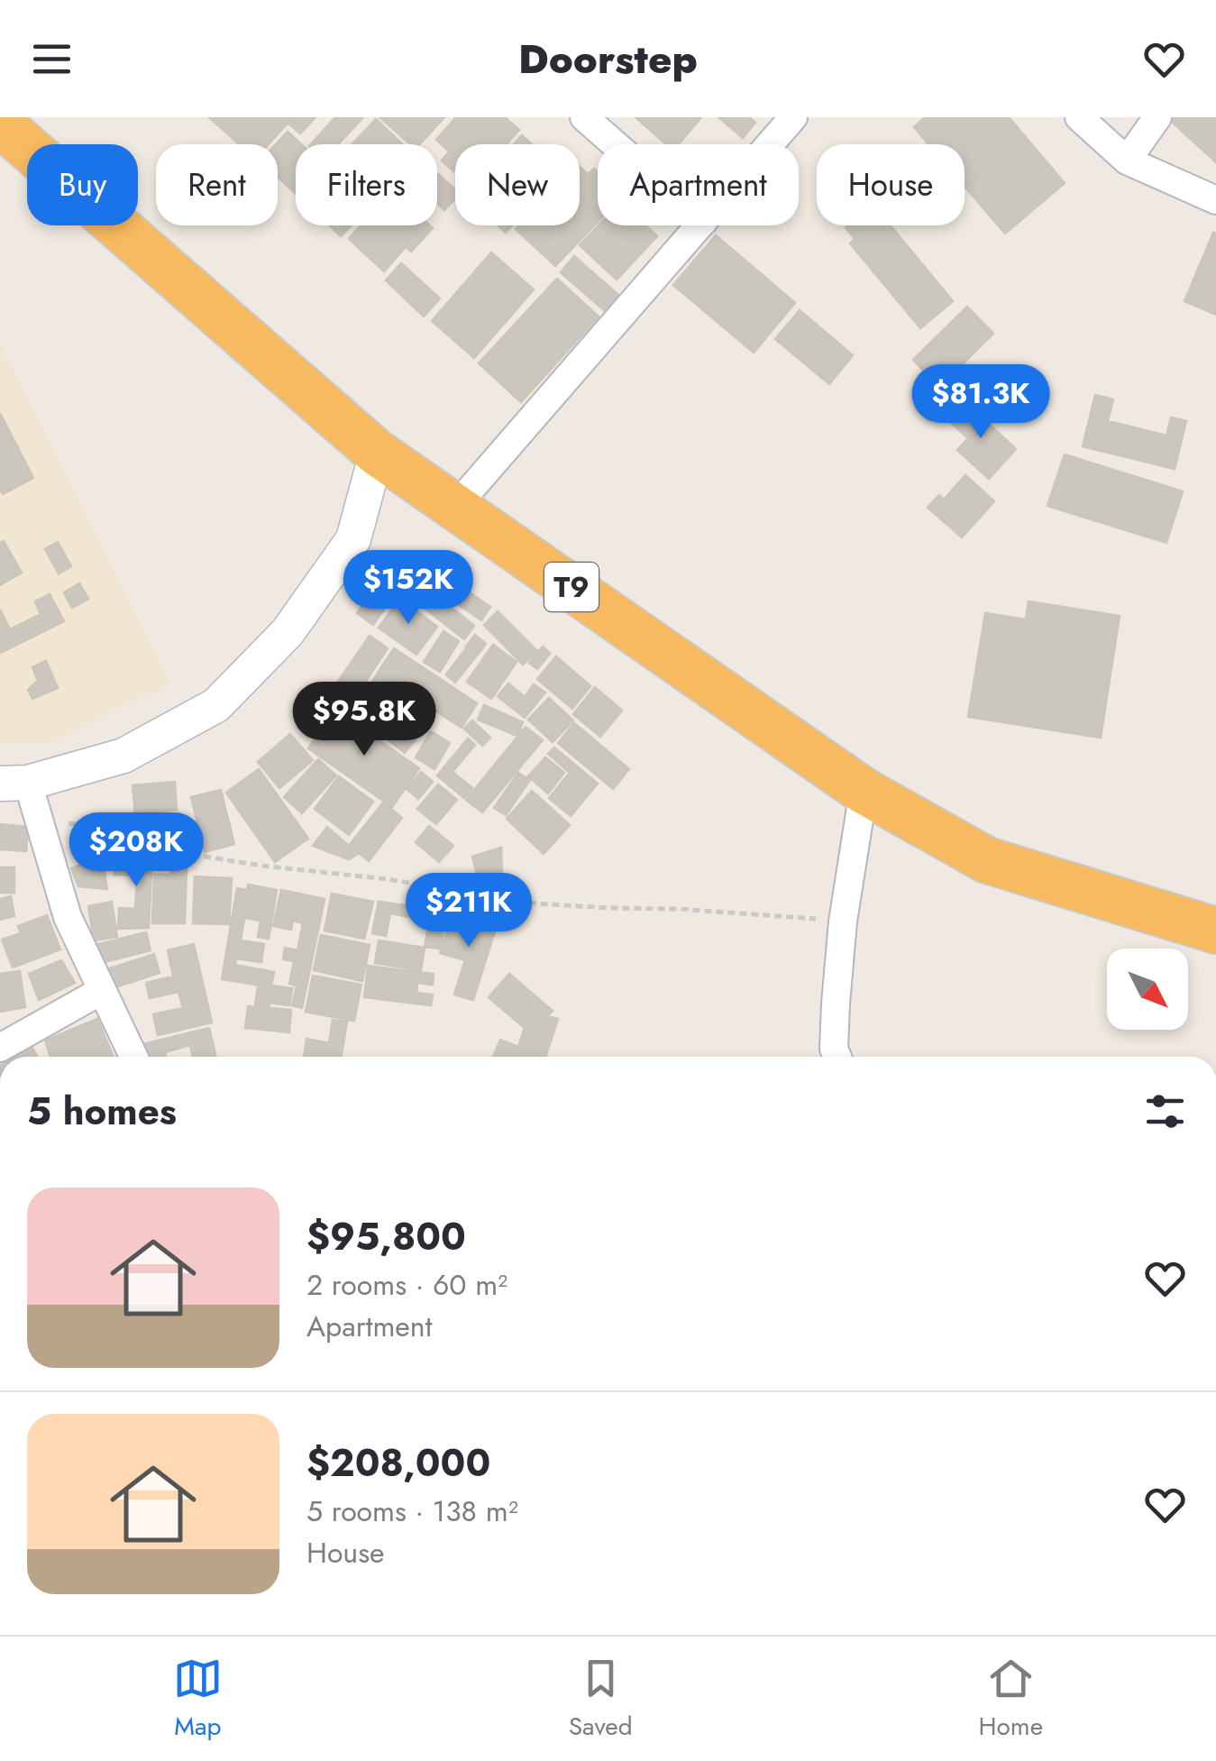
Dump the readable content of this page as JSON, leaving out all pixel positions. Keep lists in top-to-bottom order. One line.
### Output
{"streets":{"highway":["T9"]},"north":"bottom right","page":{"header":"Doorstep","chip":["Buy","Rent","Filters","New","Apartment","House"],"price":["$81.3K","$152K","$95.8K","$208K","$211K"],"heading":"5 homes","list":[{"name":"$95,800","note":"2 rooms · 60 m² · Apartment"},{"name":"$208,000","note":"5 rooms · 138 m² · House"}],"tabs":["Map","Saved","Home"]}}
